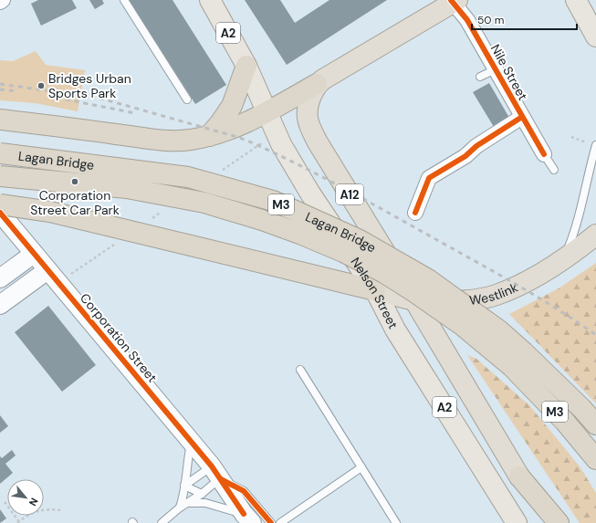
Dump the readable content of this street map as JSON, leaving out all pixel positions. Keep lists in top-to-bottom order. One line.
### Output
{"streets":{"highway":["Lagan Bridge","A12","M3","Westlink"],"main road":["A2","Nelson Street"],"street":["Nile Street","Corporation Street"]},"crossings":[["A12","Westlink"],["Westlink","Nelson Street"]],"places":["Bridges Urban Sports Park","Corporation Street Car Park"],"scale_bar":"50 m","north":"bottom right"}
